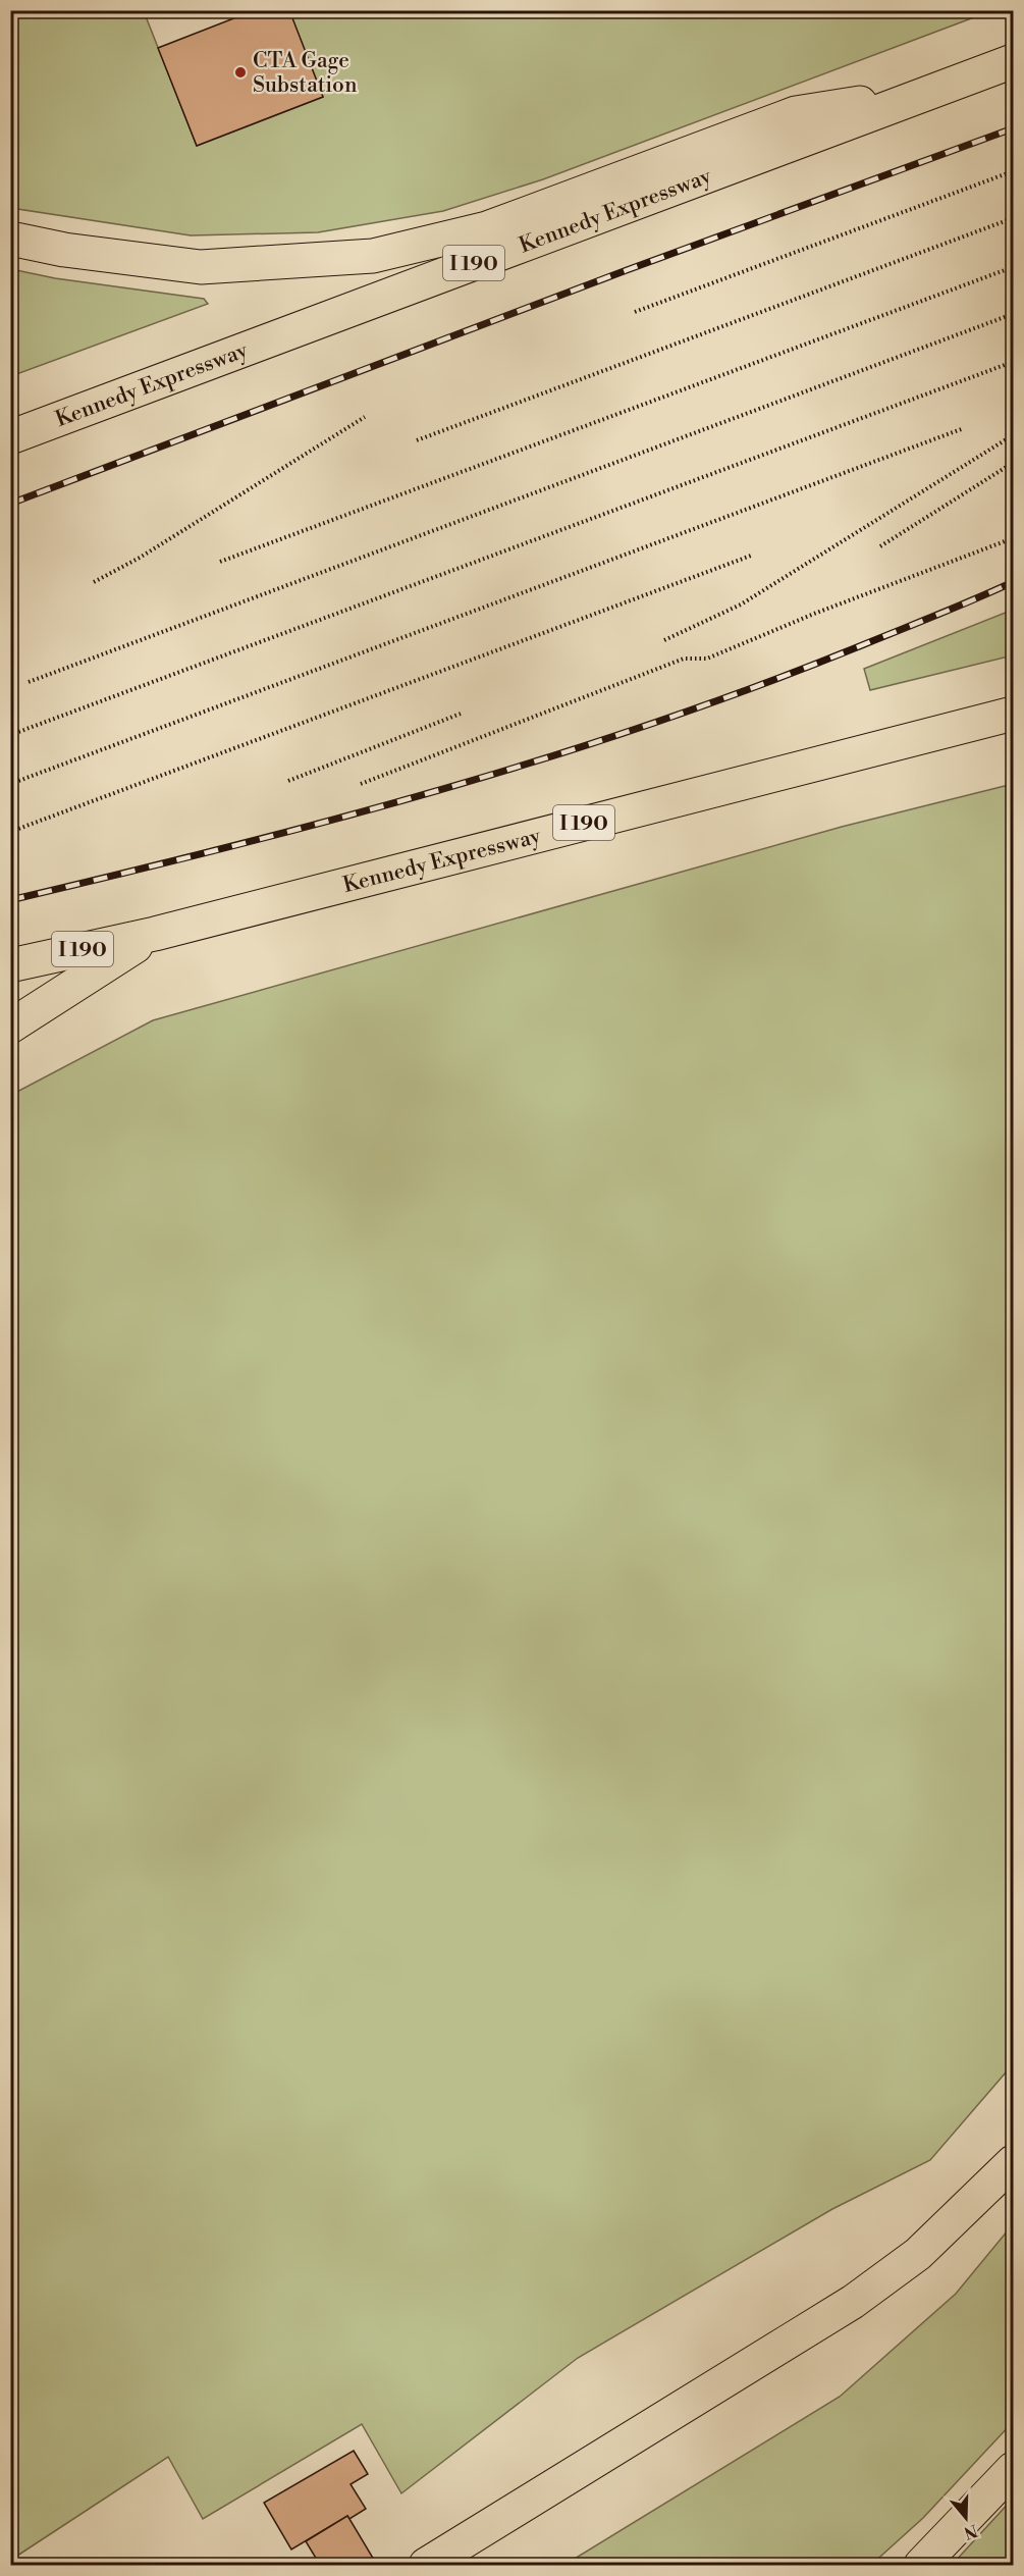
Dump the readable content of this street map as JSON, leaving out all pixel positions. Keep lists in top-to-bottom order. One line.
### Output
{"streets":{"highway":["Kennedy Expressway","I 190"]},"places":["CTA Gage Substation"],"north":"bottom"}
